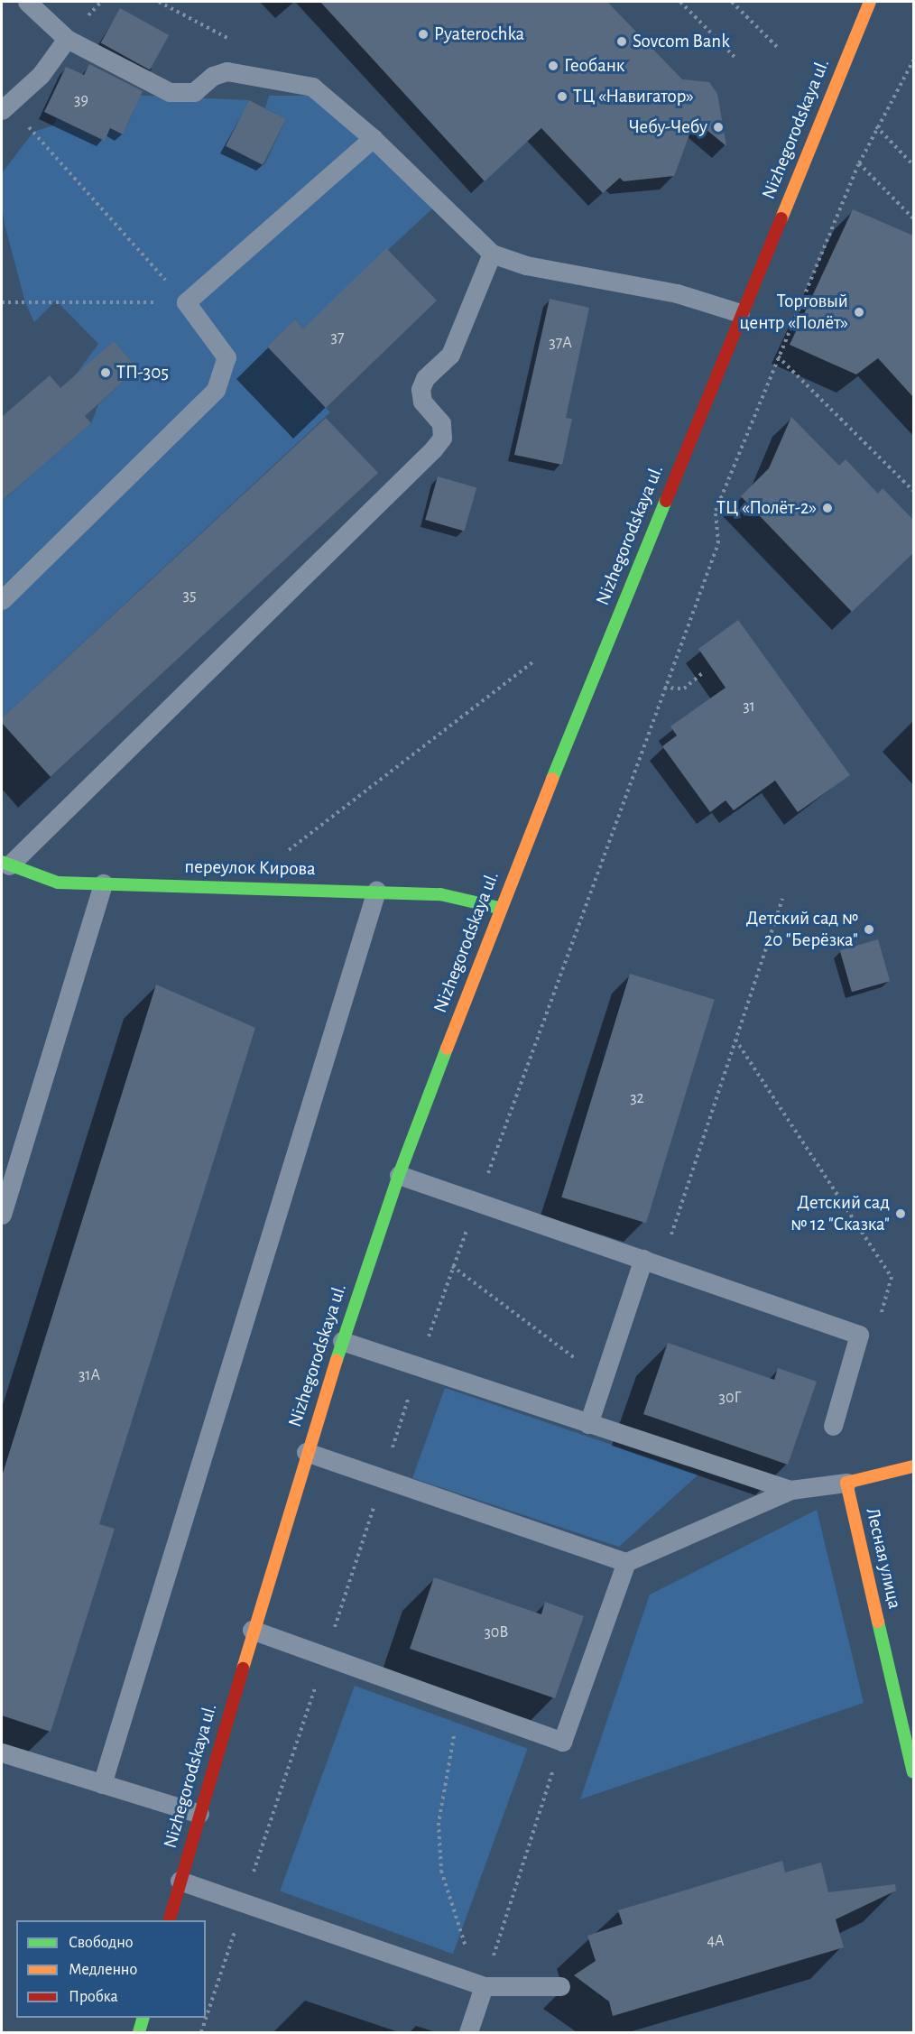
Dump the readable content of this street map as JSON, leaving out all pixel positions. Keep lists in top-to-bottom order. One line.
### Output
{"streets":{"street":["Nizhegorodskaya ul.","переулок Кирова","Лесная улица"]},"crossings":[["Nizhegorodskaya ul.","переулок Кирова"]],"places":["Pyaterochka","Sovcom Bank","Геобанк","ТЦ «Навигатор»","Чебу-Чебу","Торговый центр «Полёт»","ТП-305","ТЦ «Полёт-2»","Детский сад № 20 \"Берёзка\"","Детский сад № 12 \"Сказка\""],"house_numbers":["39","37","37А","35","31","32","31А","30Г","30В","4А"],"legend":["Свободно","Медленно","Пробка"]}
